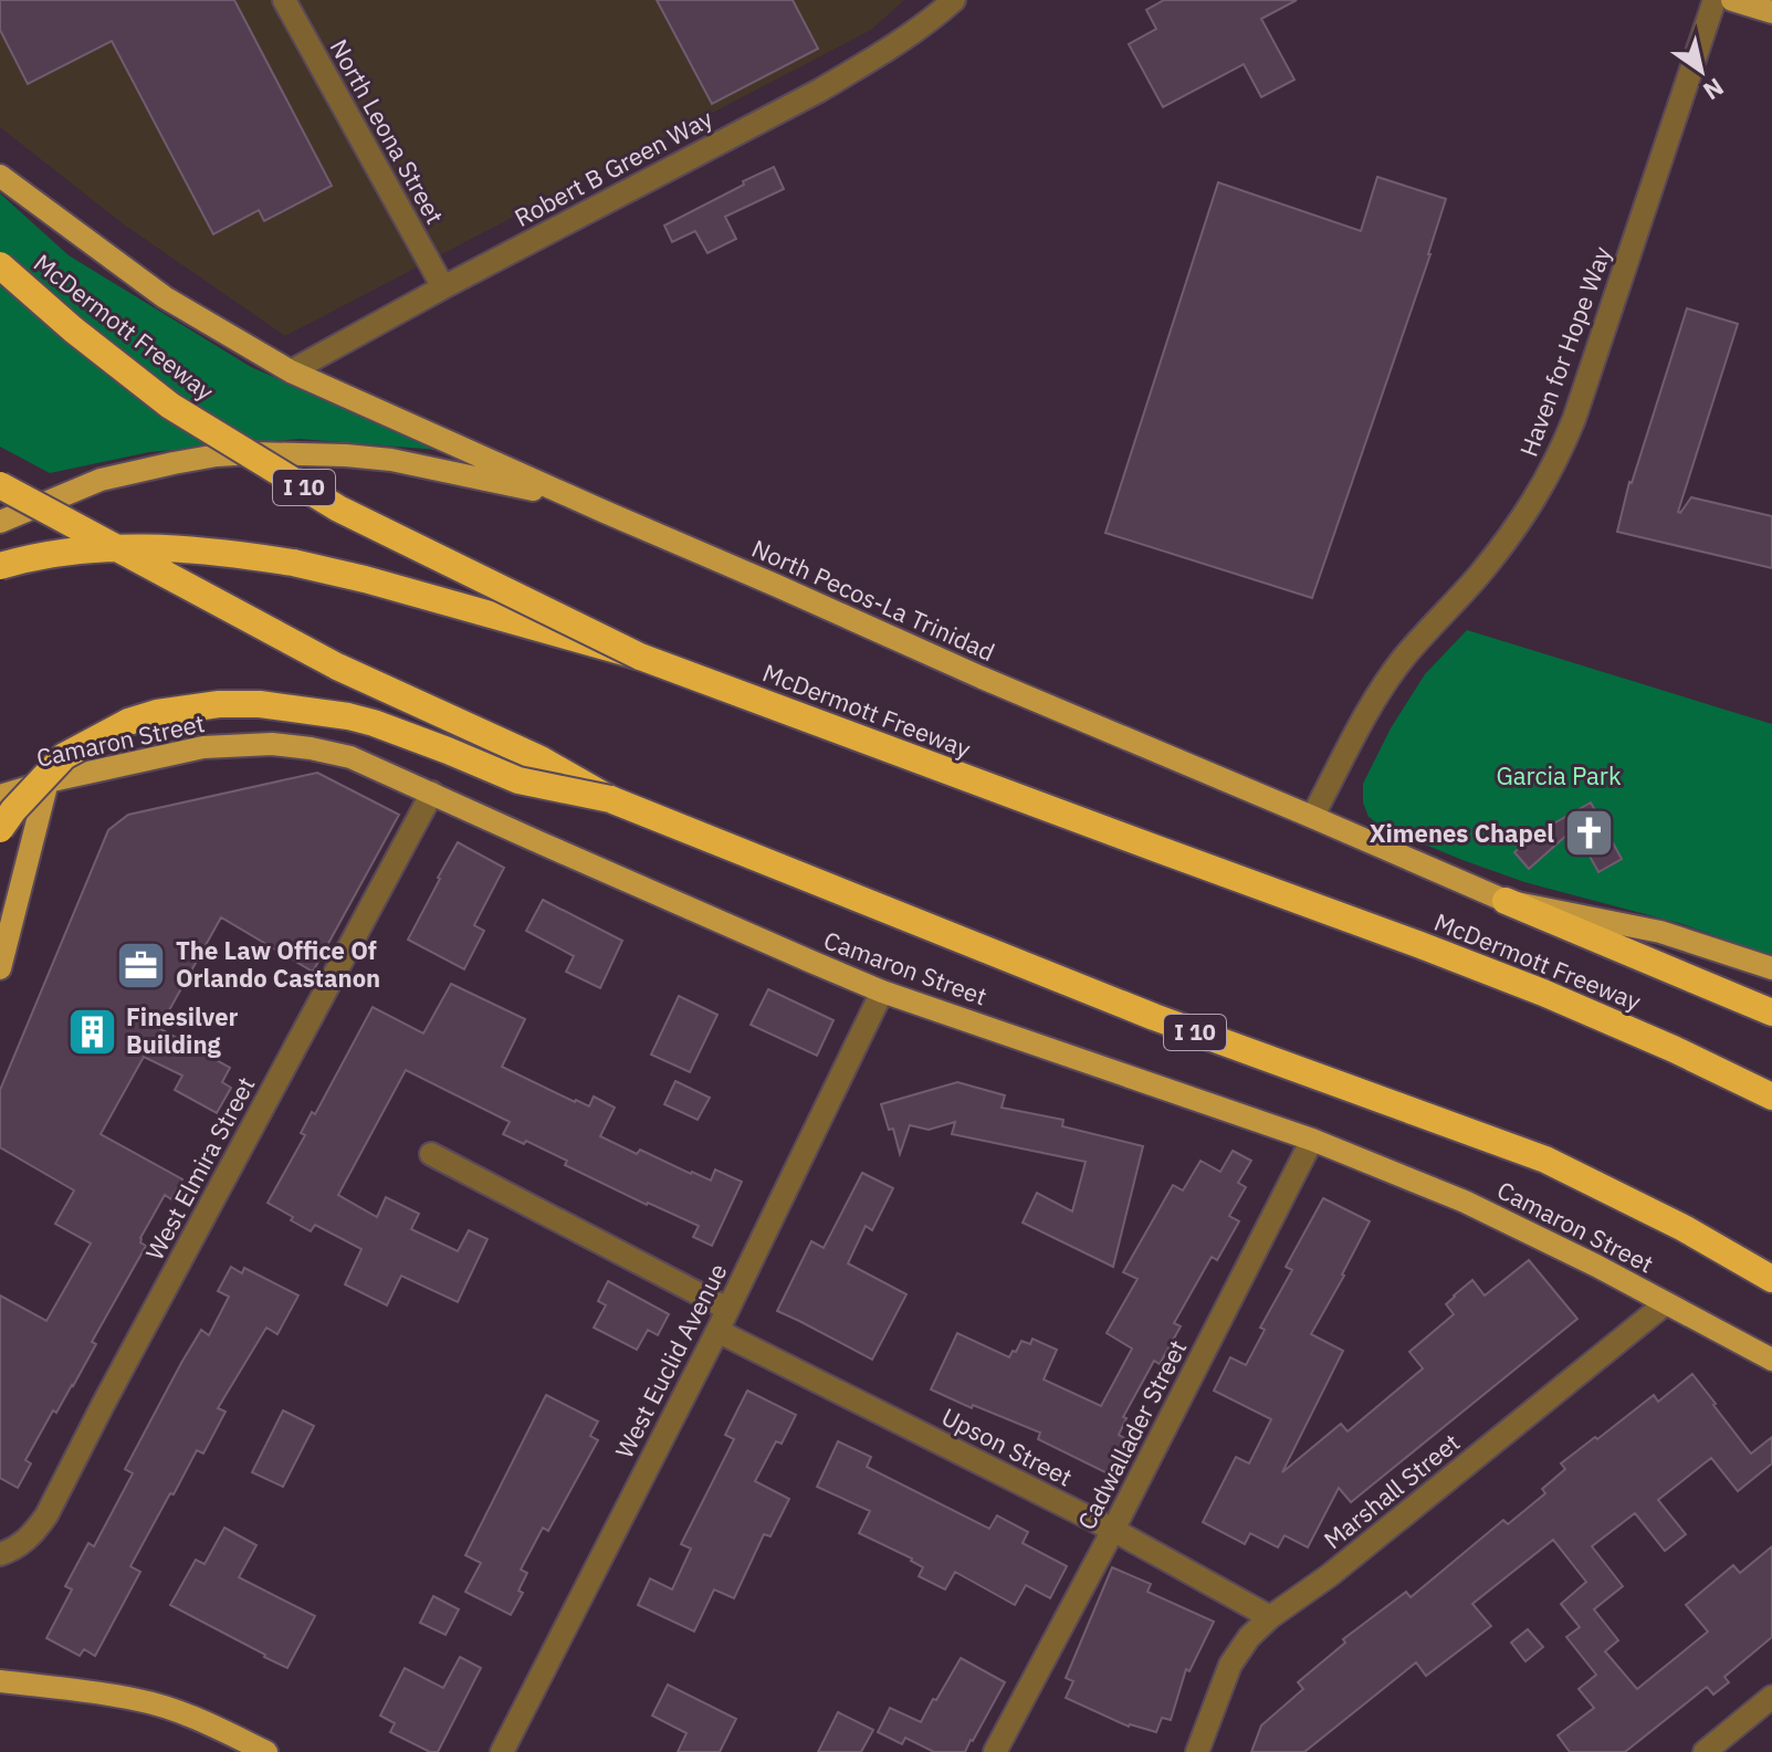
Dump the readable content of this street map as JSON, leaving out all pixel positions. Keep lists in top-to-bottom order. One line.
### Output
{"streets":{"highway":["McDermott Freeway","I 10"],"main road":["North Pecos-La Trinidad","Camaron Street"],"street":["North Leona Street","Robert B Green Way","Haven for Hope Way","West Elmira Street","West Euclid Avenue","Cadwallader Street","Upson Street","Marshall Street"]},"crossings":[["North Leona Street","Robert B Green Way"],["Robert B Green Way","North Pecos-La Trinidad"],["Haven for Hope Way","North Pecos-La Trinidad"],["Camaron Street","West Elmira Street"],["Camaron Street","West Euclid Avenue"],["Camaron Street","Cadwallader Street"],["Camaron Street","Marshall Street"],["West Euclid Avenue","Upson Street"],["Cadwallader Street","Upson Street"],["Upson Street","Marshall Street"]],"parks":["Garcia Park"],"places":{"church":["Ximenes Chapel"],"office":["The Law Office Of Orlando Castanon"],"building":["Finesilver Building"]},"north":"bottom right"}
